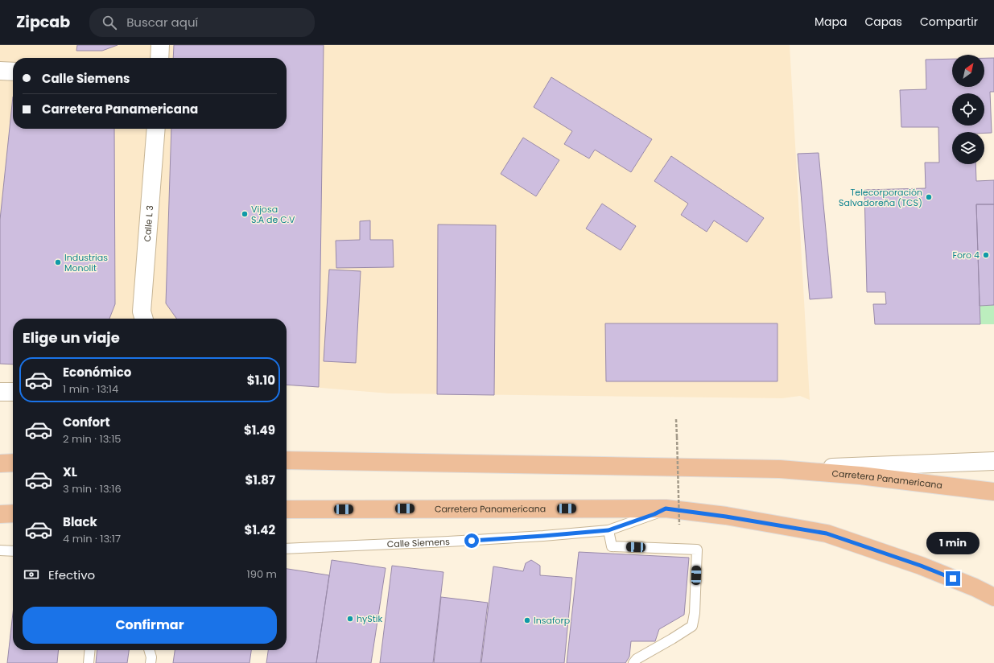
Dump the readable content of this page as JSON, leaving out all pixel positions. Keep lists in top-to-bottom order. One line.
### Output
{"streets":{"main road":["Carretera Panamericana"],"street":["Calle L 3"],"lane":["Calle Siemens"]},"crossings":[["Carretera Panamericana","Calle Siemens"]],"places":["Telecorporación Salvadoreña (TCS)","Vijosa S.A de C.V","Foro 4","Industrias Monolit","hyStik","Insaforp"],"north":"top right","page":{"header":"Zipcab","search":"Buscar aquí","nav":["Mapa","Capas","Compartir"],"banner":["Calle Siemens","Carretera Panamericana"],"heading":"Elige un viaje","list":[{"name":"Económico","note":"1 min · 13:14","value":"$1.10"},{"name":"Confort","note":"2 min · 13:15","value":"$1.49"},{"name":"XL","note":"3 min · 13:16","value":"$1.87"},{"name":"Black","note":"4 min · 13:17","value":"$1.42"}],"bubble":"1 min","pay":["Efectivo","190 m"],"buttons":"Confirmar"}}
